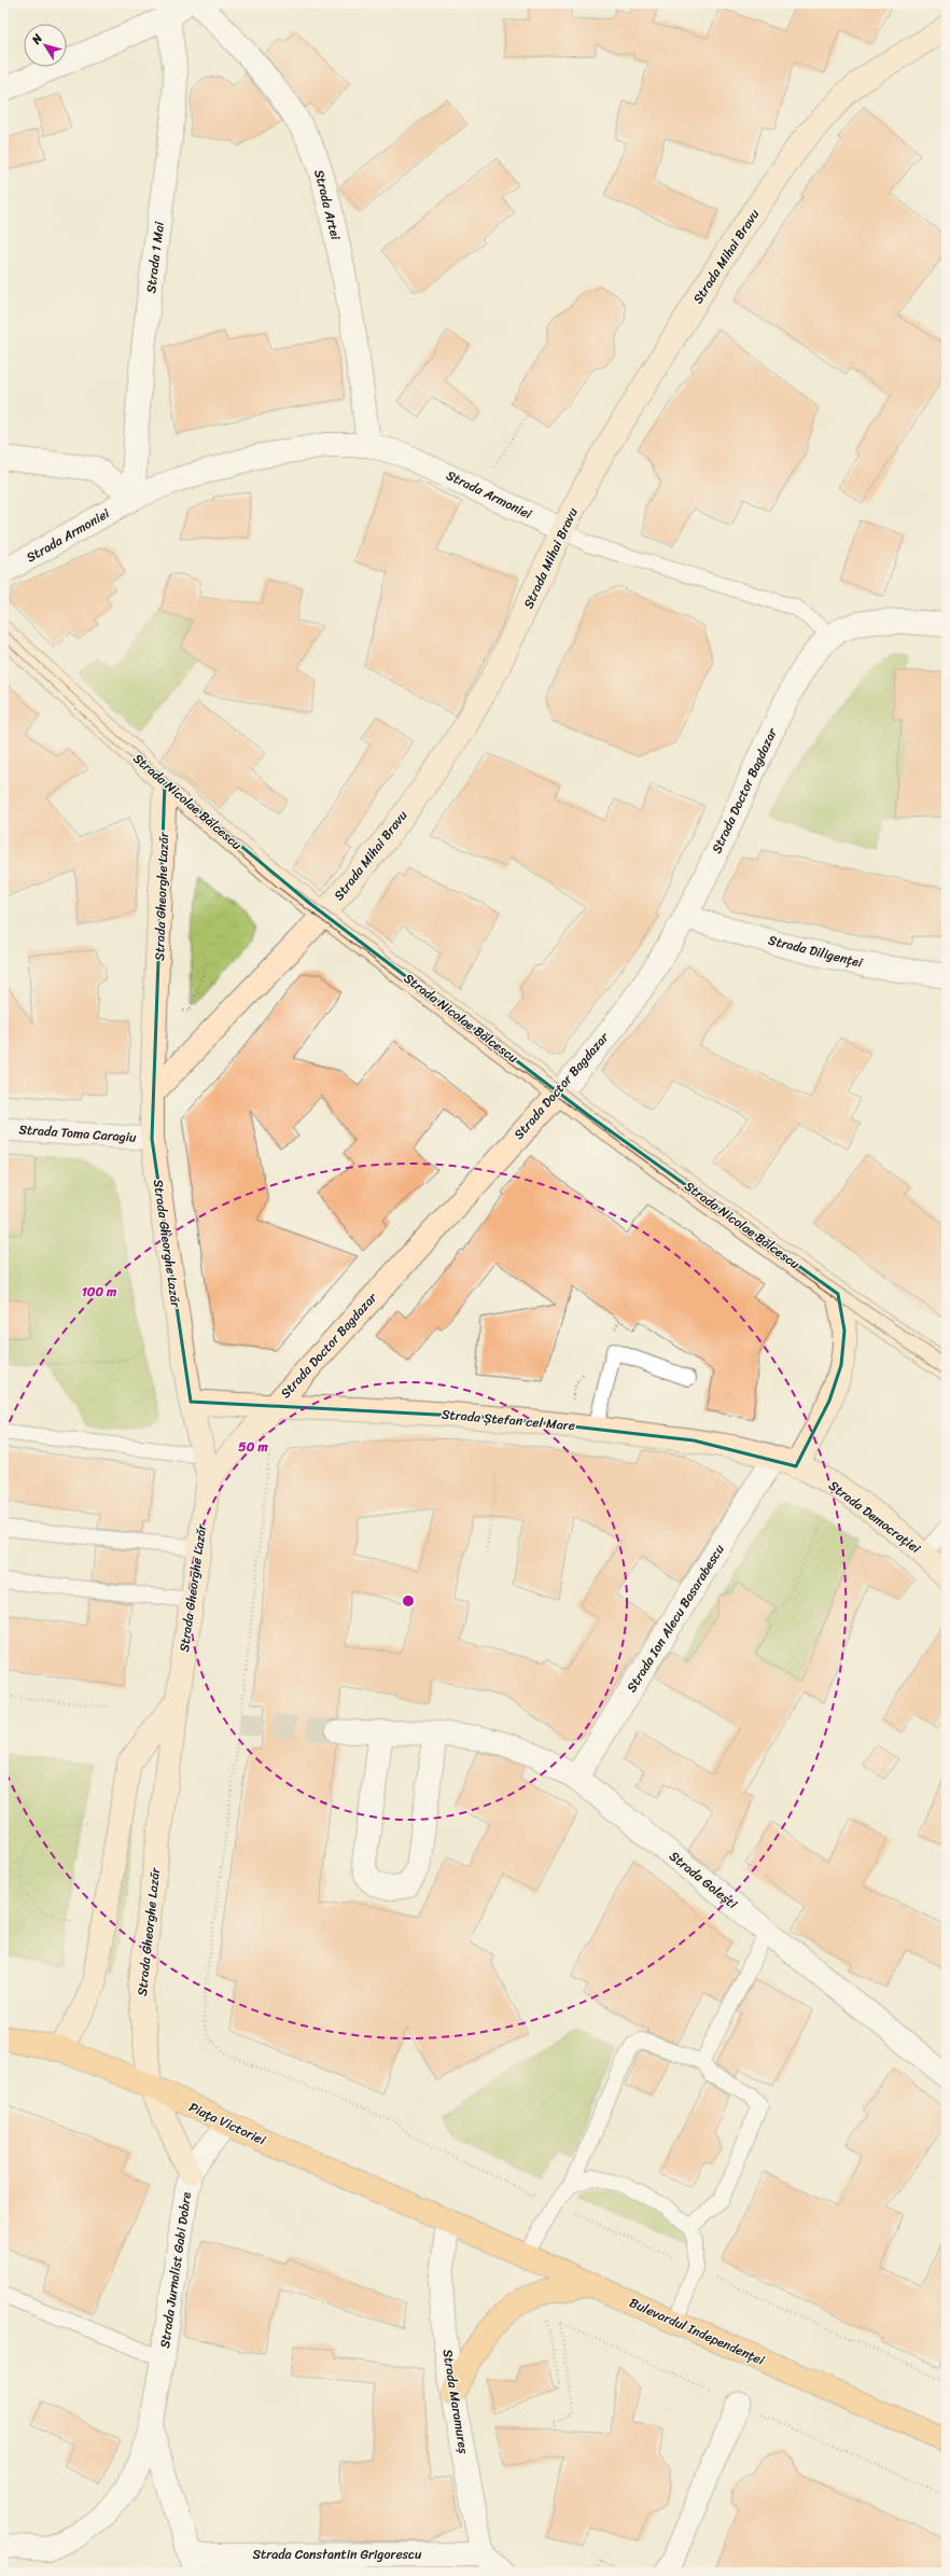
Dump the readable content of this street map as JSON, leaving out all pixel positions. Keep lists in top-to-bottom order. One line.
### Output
{"streets":{"main road":["Strada Mihai Bravu","Strada Doctor Bagdazar","Strada Nicolae Bălcescu","Strada Gheorghe Lazăr","Strada Ștefan cel Mare","Strada Democrației","Piața Victoriei","Bulevardul Independenței"],"street":["Strada Artei","Strada 1 Mai","Strada Armoniei","Strada Diligenței","Strada Toma Caragiu","Strada Ion Alecu Basarabescu","Strada Golești","Strada Jurnalist Gabi Dobre","Strada Maramureș","Strada Constantin Grigorescu"]},"crossings":[["Strada Artei","Strada Armoniei"],["Strada Mihai Bravu","Strada Armoniei"],["Strada Mihai Bravu","Strada Nicolae Bălcescu"],["Strada Mihai Bravu","Strada Gheorghe Lazăr"],["Strada 1 Mai","Strada Armoniei"],["Strada Armoniei","Strada Doctor Bagdazar"],["Strada Doctor Bagdazar","Strada Nicolae Bălcescu"],["Strada Doctor Bagdazar","Strada Gheorghe Lazăr"],["Strada Doctor Bagdazar","Strada Diligenței"],["Strada Doctor Bagdazar","Strada Ștefan cel Mare"],["Strada Nicolae Bălcescu","Strada Gheorghe Lazăr"],["Strada Gheorghe Lazăr","Strada Toma Caragiu"],["Strada Gheorghe Lazăr","Strada Ștefan cel Mare"],["Strada Gheorghe Lazăr","Piața Victoriei"],["Strada Gheorghe Lazăr","Strada Jurnalist Gabi Dobre"],["Strada Ștefan cel Mare","Strada Democrației"],["Strada Ștefan cel Mare","Strada Ion Alecu Basarabescu"],["Strada Ion Alecu Basarabescu","Strada Golești"],["Piața Victoriei","Strada Jurnalist Gabi Dobre"],["Piața Victoriei","Bulevardul Independenței"],["Piața Victoriei","Strada Maramureș"],["Strada Jurnalist Gabi Dobre","Strada Constantin Grigorescu"],["Bulevardul Independenței","Strada Maramureș"],["Strada Maramureș","Strada Constantin Grigorescu"]],"north":"top left","rings":["100 m","50 m"]}
